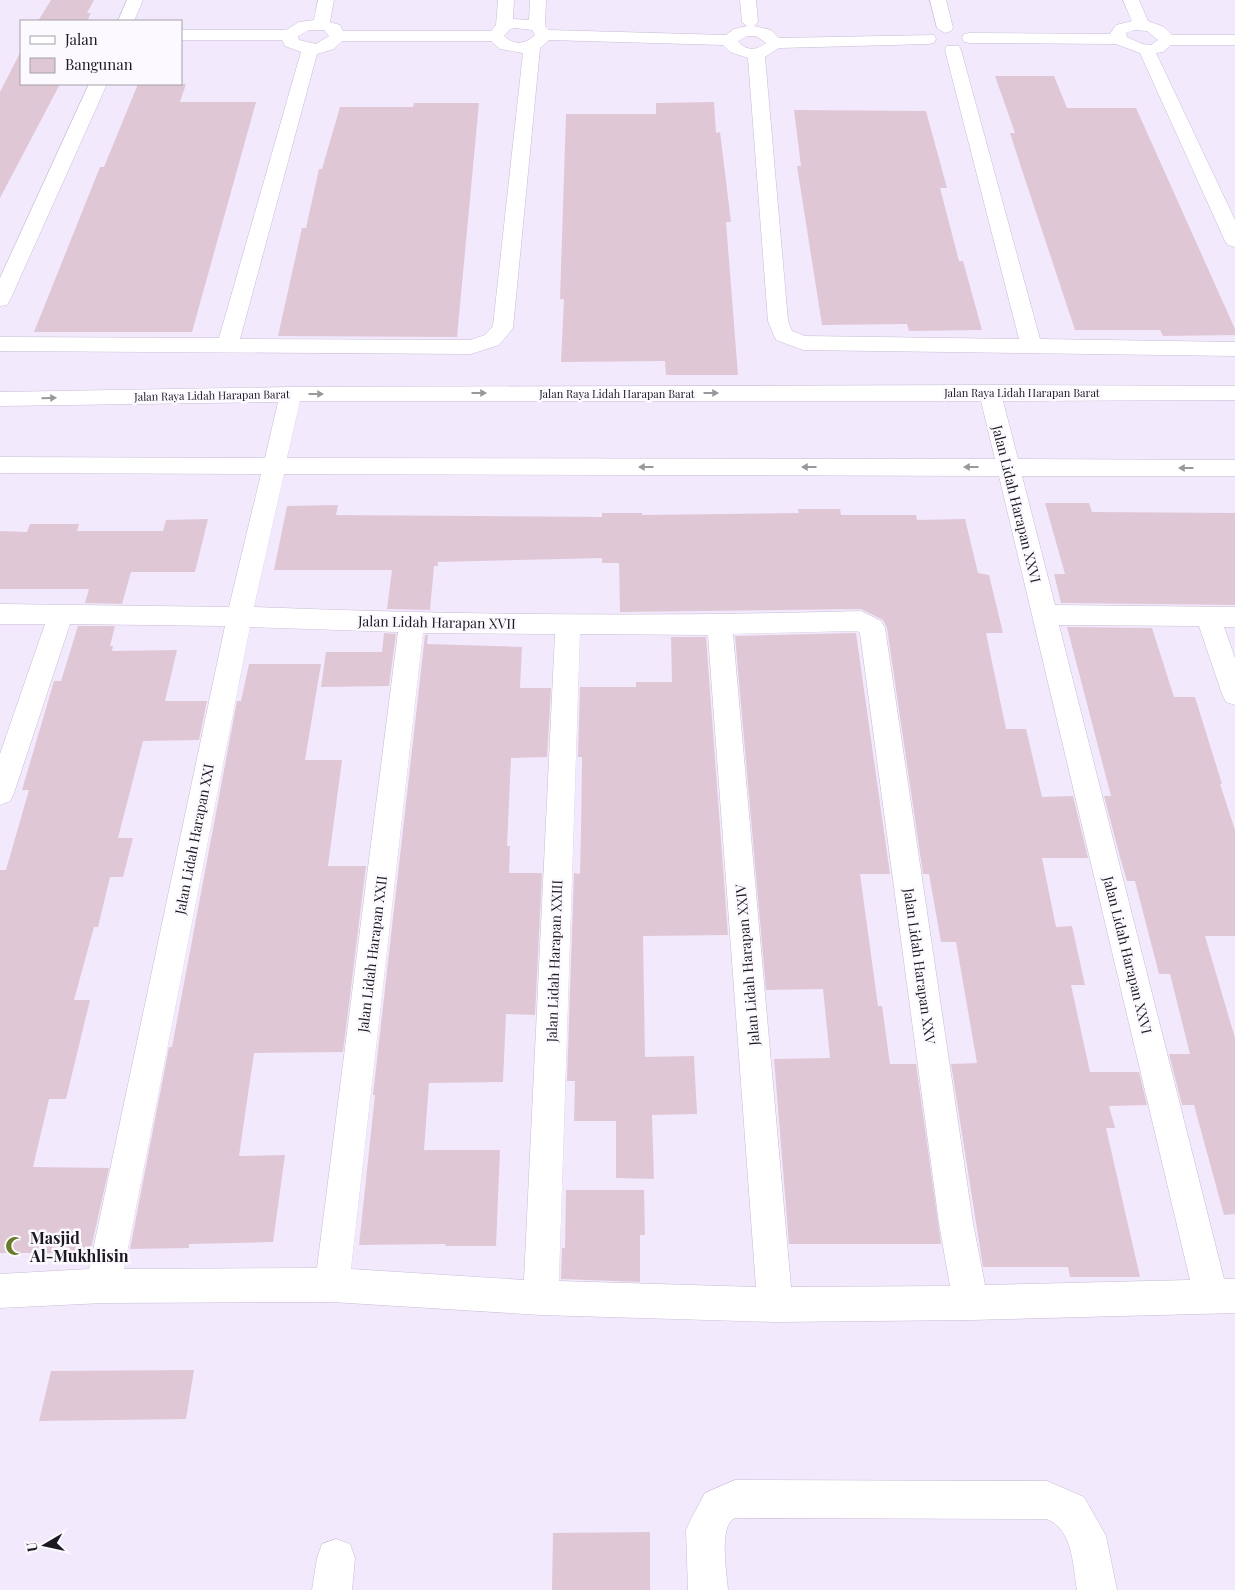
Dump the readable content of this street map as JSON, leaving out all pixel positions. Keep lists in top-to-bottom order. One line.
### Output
{"streets":{"street":["Jalan Raya Lidah Harapan Barat","Jalan Lidah Harapan XXVI","Jalan Lidah Harapan XVII","Jalan Lidah Harapan XXI","Jalan Lidah Harapan XXII","Jalan Lidah Harapan XXIII","Jalan Lidah Harapan XXIV","Jalan Lidah Harapan XXV"]},"crossings":[["Jalan Raya Lidah Harapan Barat","Jalan Lidah Harapan XXVI"],["Jalan Raya Lidah Harapan Barat","Jalan Lidah Harapan XXI"],["Jalan Lidah Harapan XVII","Jalan Lidah Harapan XXI"],["Jalan Lidah Harapan XVII","Jalan Lidah Harapan XXII"],["Jalan Lidah Harapan XVII","Jalan Lidah Harapan XXIII"],["Jalan Lidah Harapan XVII","Jalan Lidah Harapan XXIV"],["Jalan Lidah Harapan XVII","Jalan Lidah Harapan XXV"]],"places":{"mosque":["Masjid Al-Mukhlisin"]},"legend":["Jalan","Bangunan"],"north":"left"}
